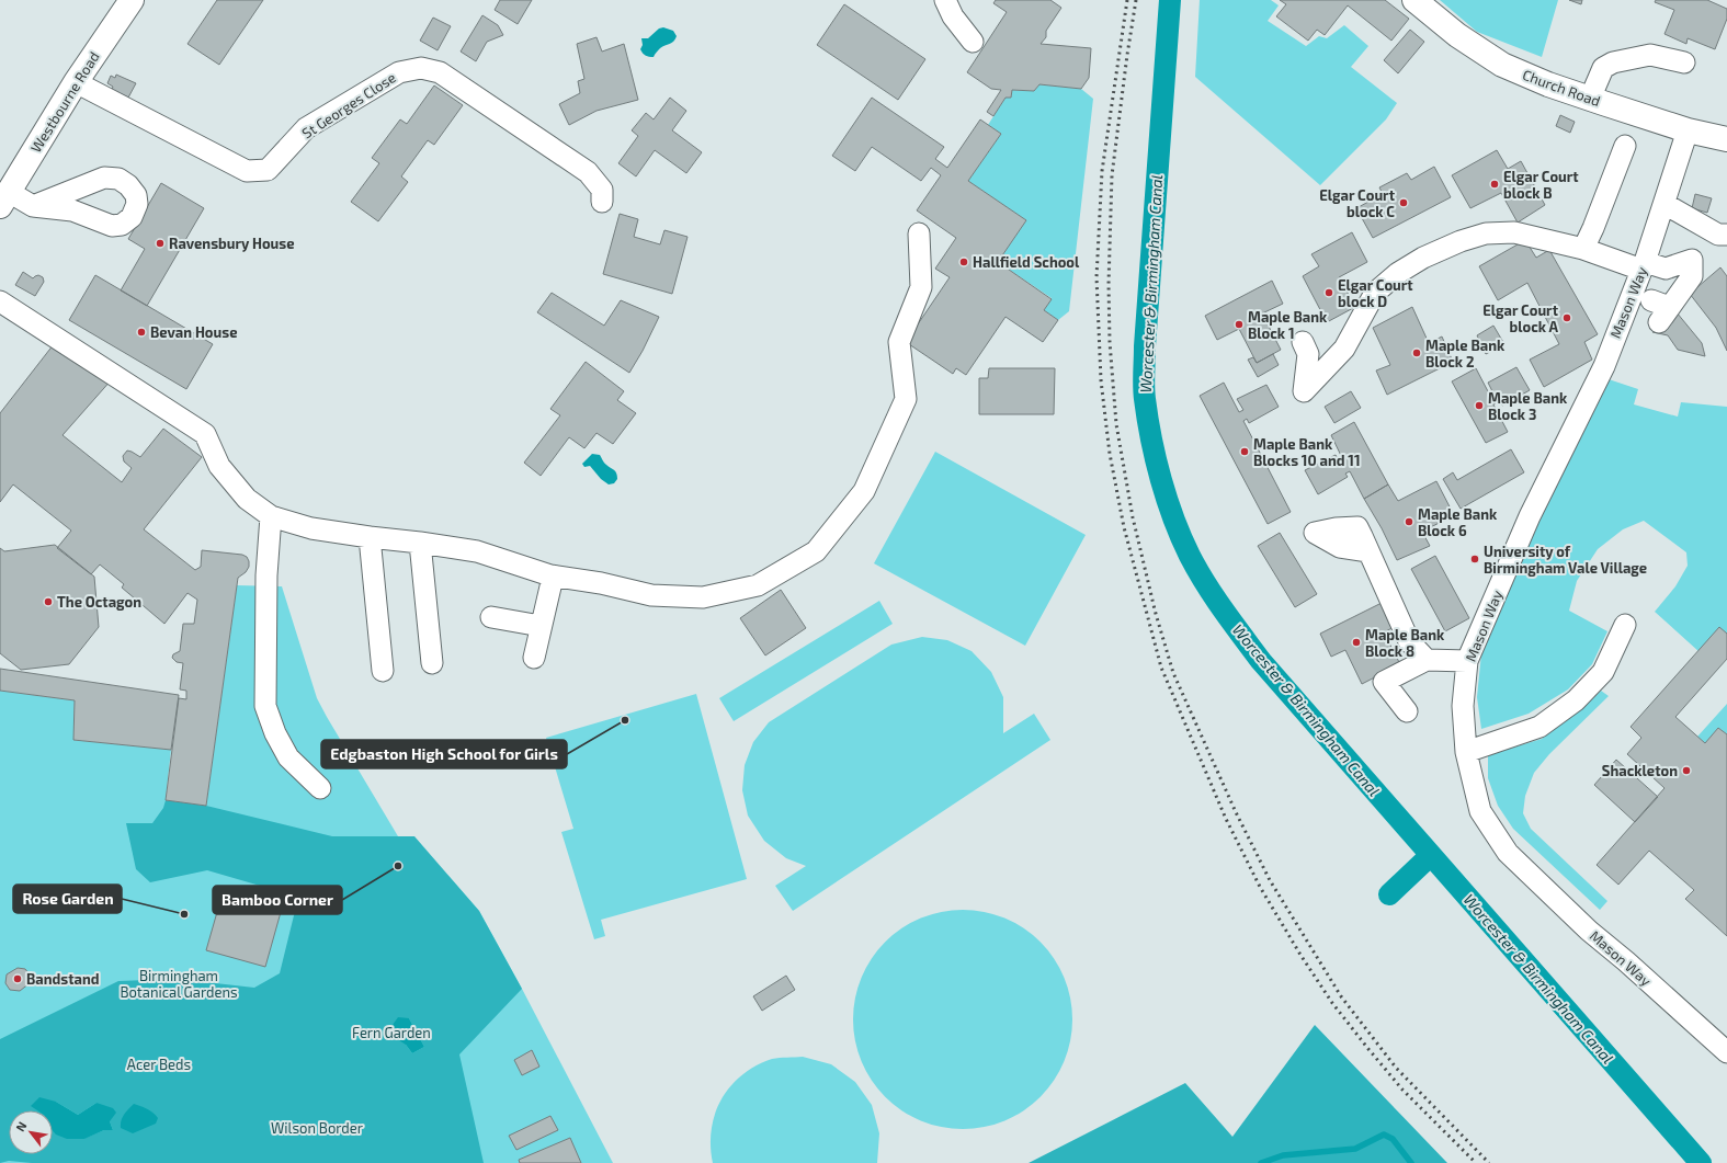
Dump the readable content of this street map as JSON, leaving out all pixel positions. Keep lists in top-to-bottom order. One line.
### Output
{"streets":{"main road":["Church Road","Westbourne Road"],"street":["St Georges Close","Mason Way"]},"crossings":[["Church Road","Mason Way"],["Westbourne Road","St Georges Close"]],"water":["Worcester & Birmingham Canal"],"parks":["Birmingham Botanical Gardens","Fern Garden","Acer Beds","Wilson Border"],"places":["Elgar Court block B","Elgar Court block C","Ravensbury House","Hallfield School","Elgar Court block D","Elgar Court block A","Maple Bank Block 1","Bevan House","Maple Bank Block 2","Maple Bank Block 3","Maple Bank Blocks 10 and 11","Maple Bank Block 6","University of Birmingham Vale Village","The Octagon","Maple Bank Block 8","Edgbaston High School for Girls","Shackleton","Bamboo Corner","Rose Garden","Bandstand"],"north":"top left"}
